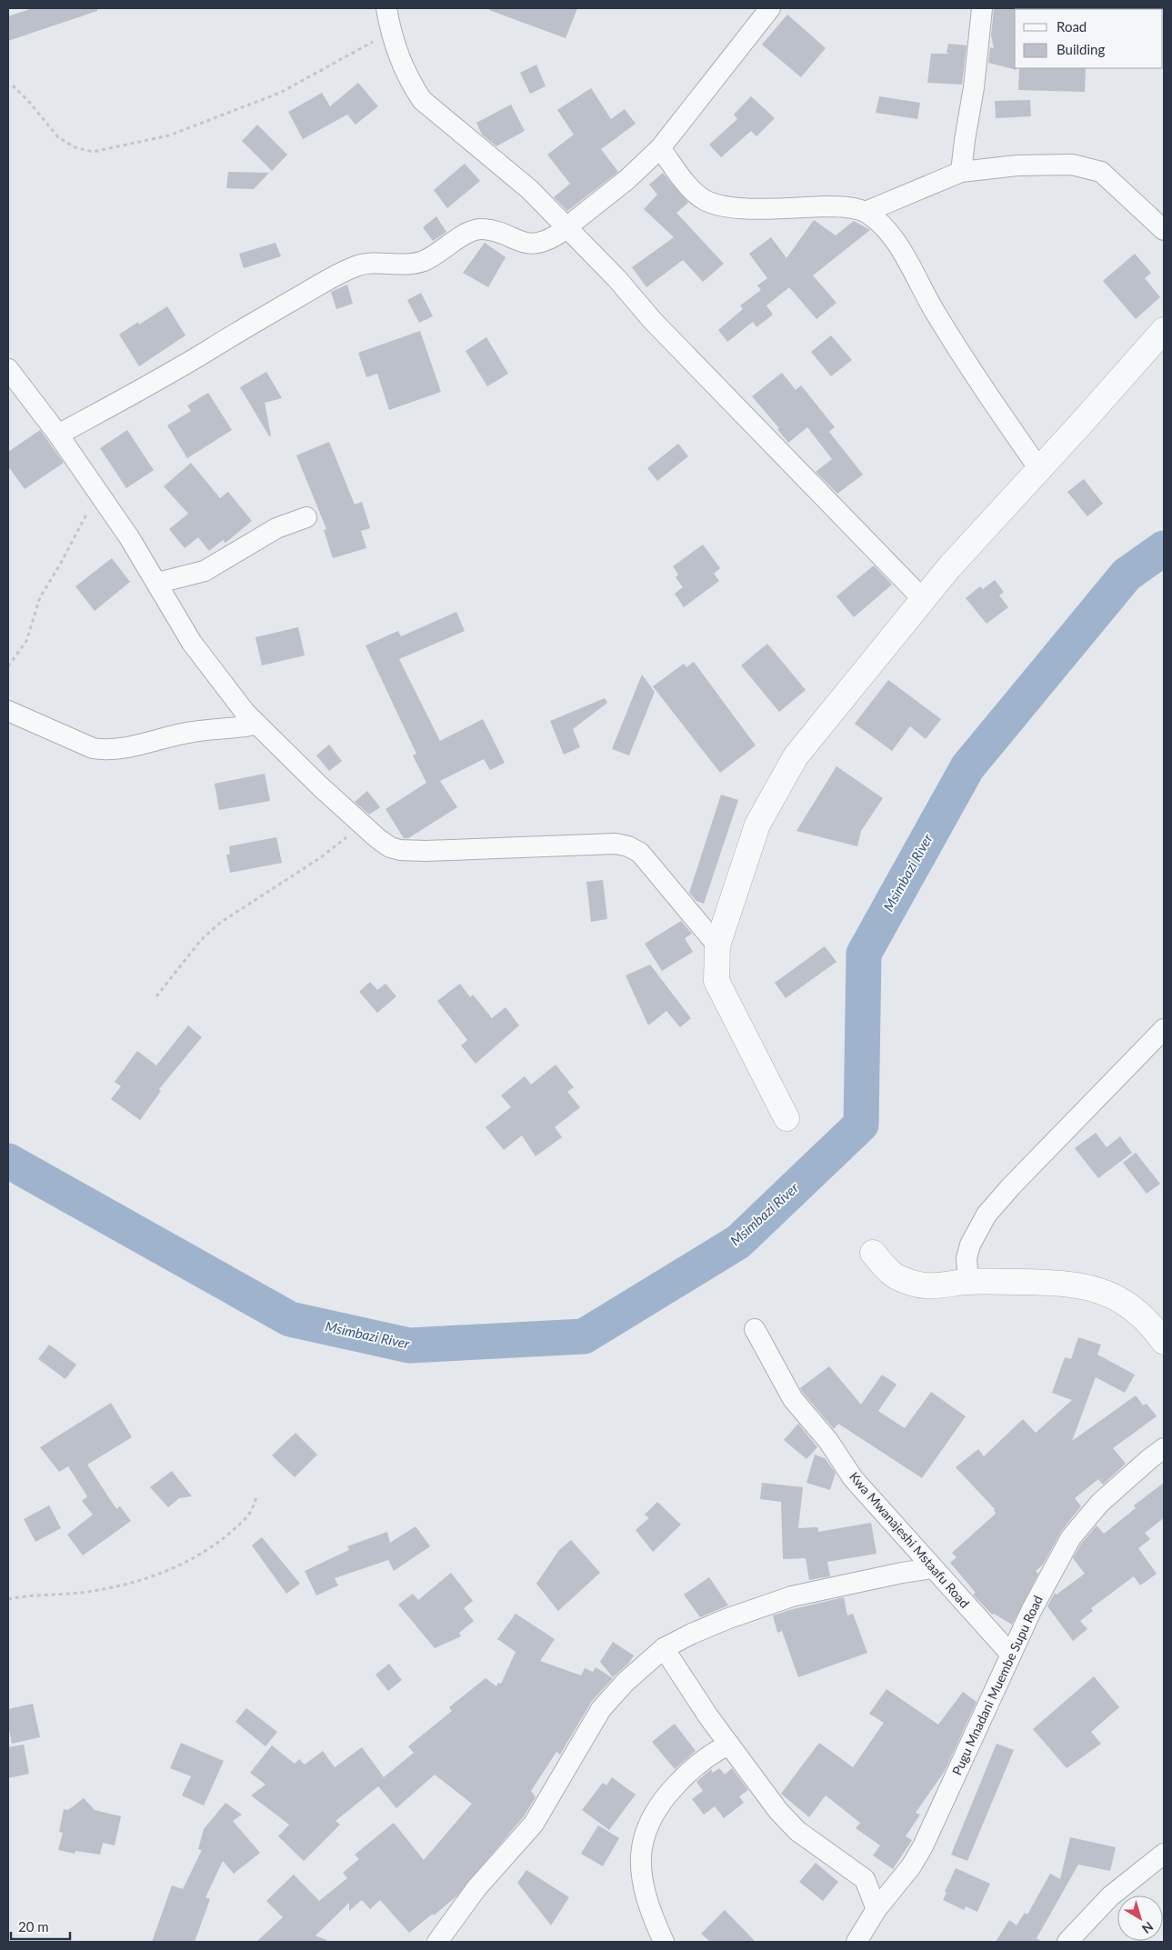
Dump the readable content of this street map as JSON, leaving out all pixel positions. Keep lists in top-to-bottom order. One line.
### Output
{"streets":{"street":["Kwa Mwanajeshi Mstaafu Road","Pugu Mnadani Muembe Supu Road"]},"crossings":[["Kwa Mwanajeshi Mstaafu Road","Pugu Mnadani Muembe Supu Road"]],"water":["Msimbazi River"],"legend":["Road","Building"],"scale_bar":"20 m","north":"bottom right"}
